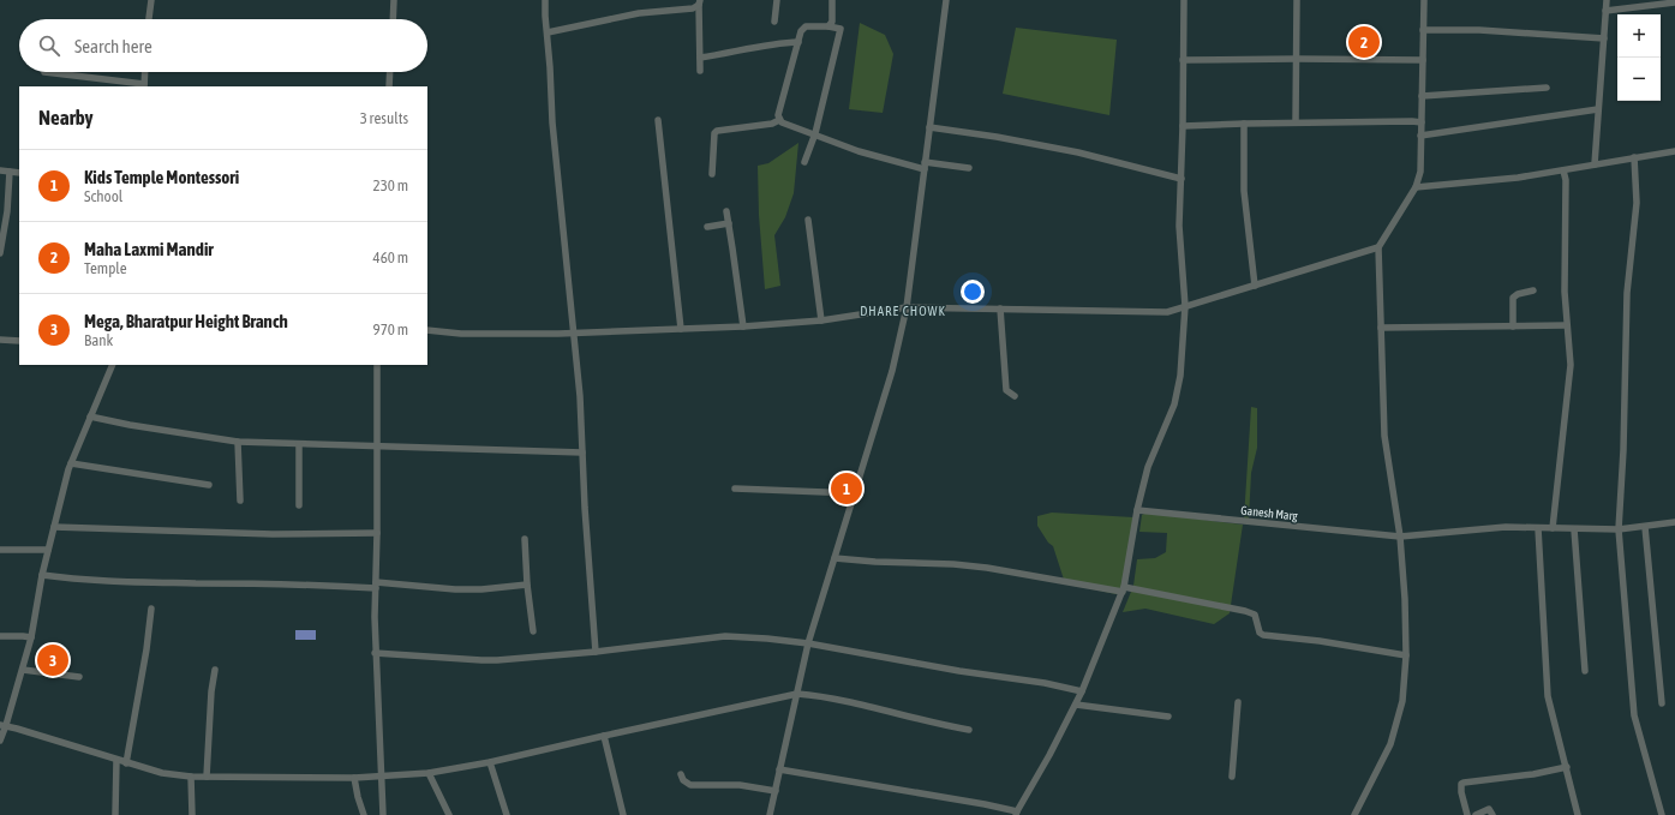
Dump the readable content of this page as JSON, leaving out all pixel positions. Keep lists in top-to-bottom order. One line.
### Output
{"streets":{"street":["Ganesh Marg"]},"districts":["DHARE CHOWK"],"page":{"map_buttons":["+","−"],"search":"Search here","pins":["2","1","3"],"heading":["Nearby","3 results"],"list":[{"mark":"1","name":"Kids Temple Montessori","note":"School","value":"230 m"},{"mark":"2","name":"Maha Laxmi Mandir","note":"Temple","value":"460 m"},{"mark":"3","name":"Mega, Bharatpur Height Branch","note":"Bank","value":"970 m"}]}}
